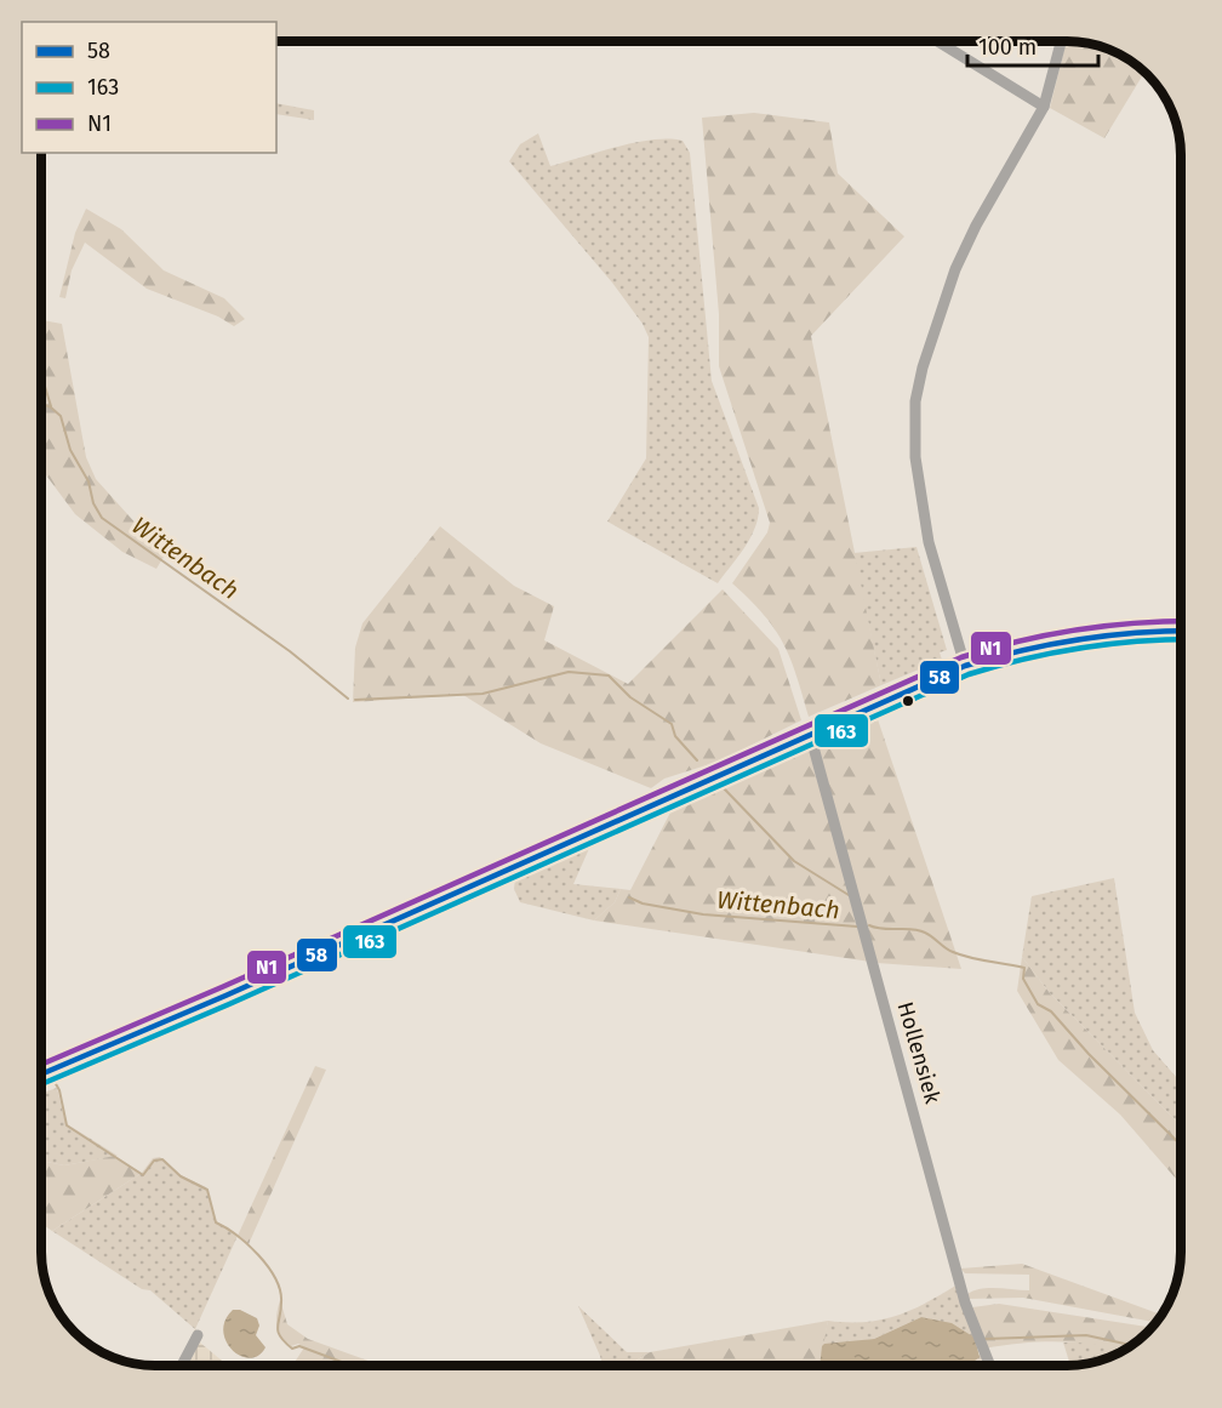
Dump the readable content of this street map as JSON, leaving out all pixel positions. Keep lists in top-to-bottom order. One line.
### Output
{"streets":{"street":["Hollensiek"]},"water":["Wittenbach"],"lines":["transit line N1","transit line 58","transit line 163"],"legend":["58","163","N1"],"scale_bar":"100 m"}
